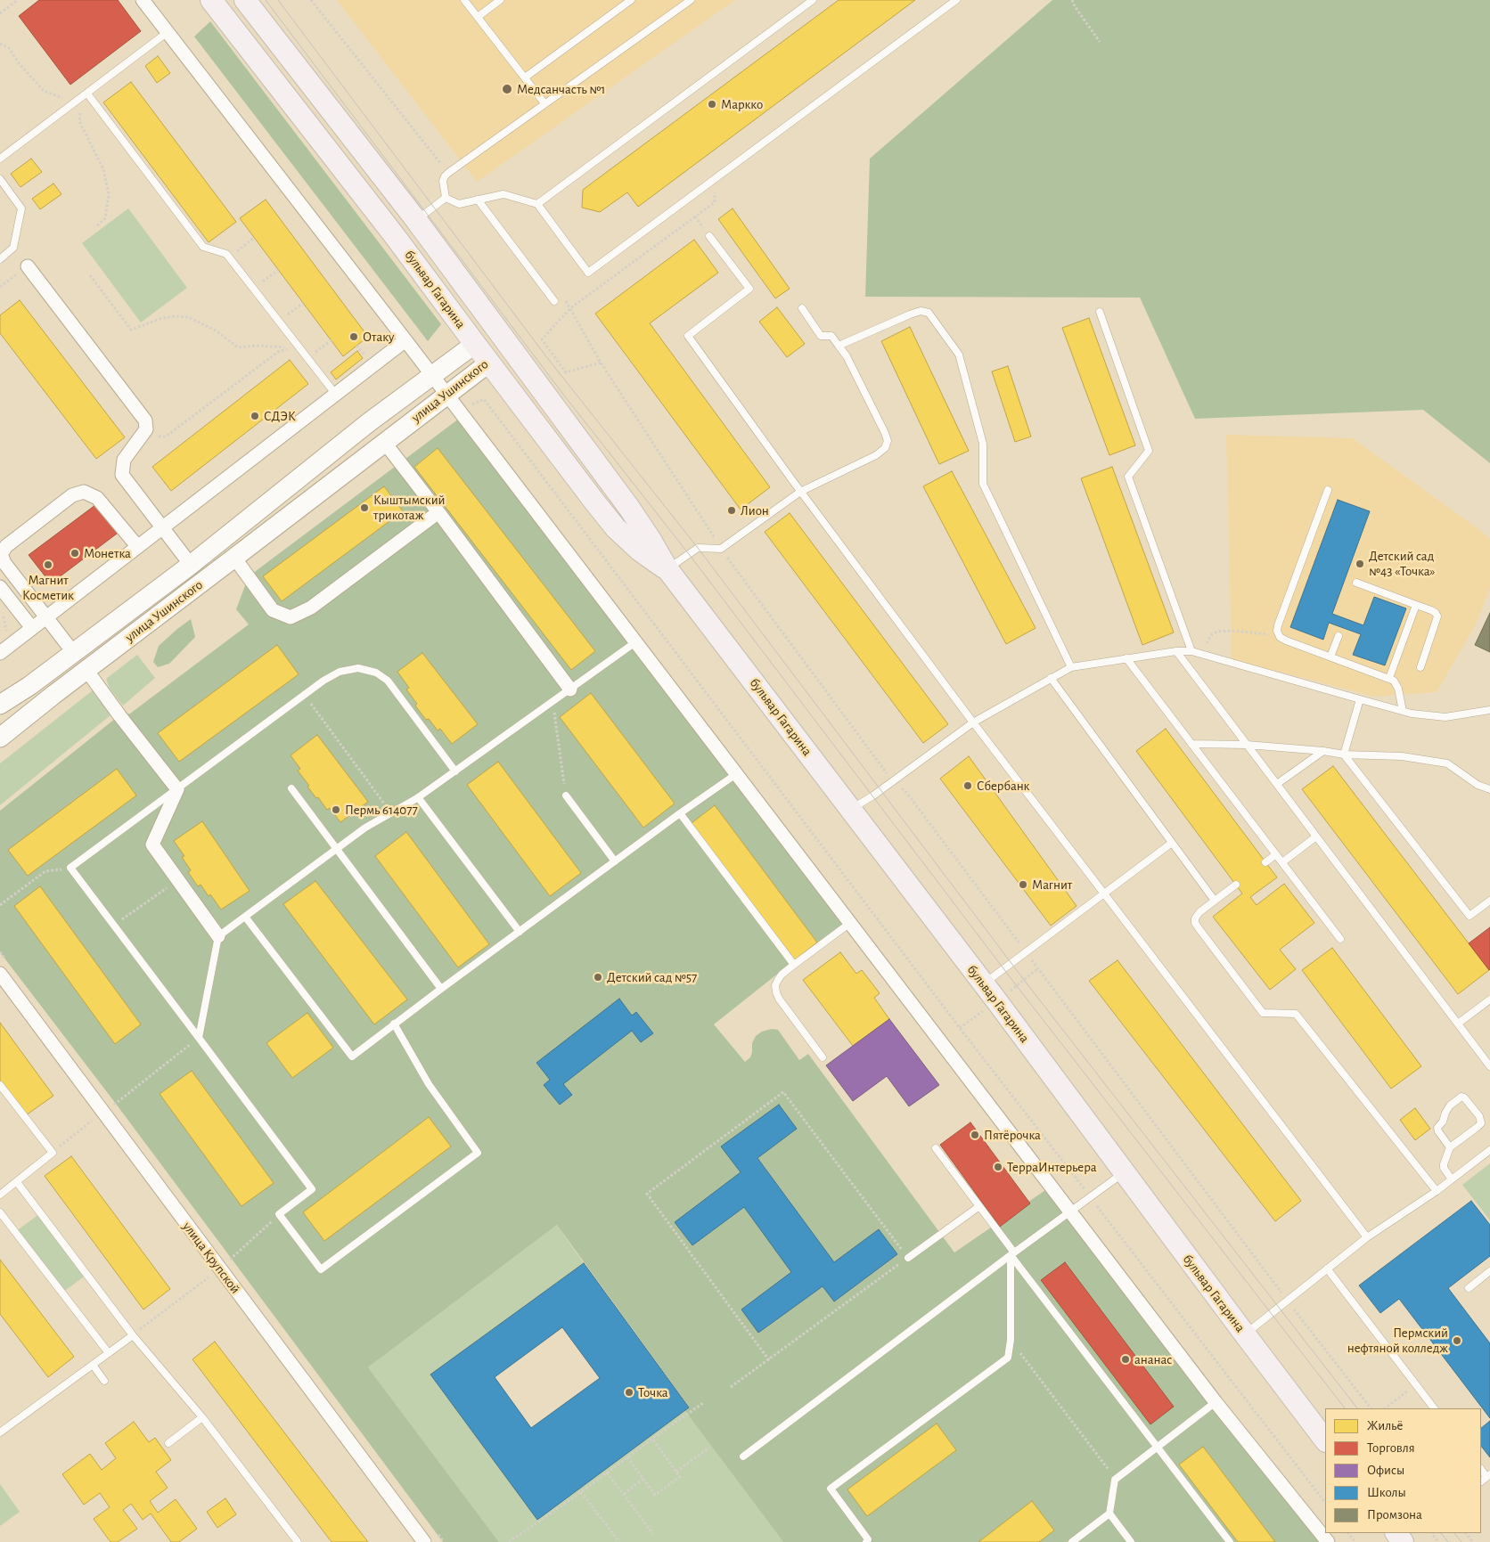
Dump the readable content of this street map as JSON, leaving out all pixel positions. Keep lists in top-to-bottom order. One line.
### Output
{"streets":{"main road":["бульвар Гагарина","улица Ушинского"],"street":["улица Крупской"]},"crossings":[["бульвар Гагарина","улица Ушинского"]],"places":["Медсанчасть №1","Маркко","Отаку","СДЭК","Кыштымский трикотаж","Лион","Монетка","Детский сад №43 «Точка»","Магнит Косметик","Сбербанк","Пермь 614077","Магнит","Детский сад №57","Пятёрочка","ТерраИнтерьера","Пермский нефтяной колледж","ананас","Точка"],"legend":["Жильё","Торговля","Офисы","Школы","Промзона"]}
